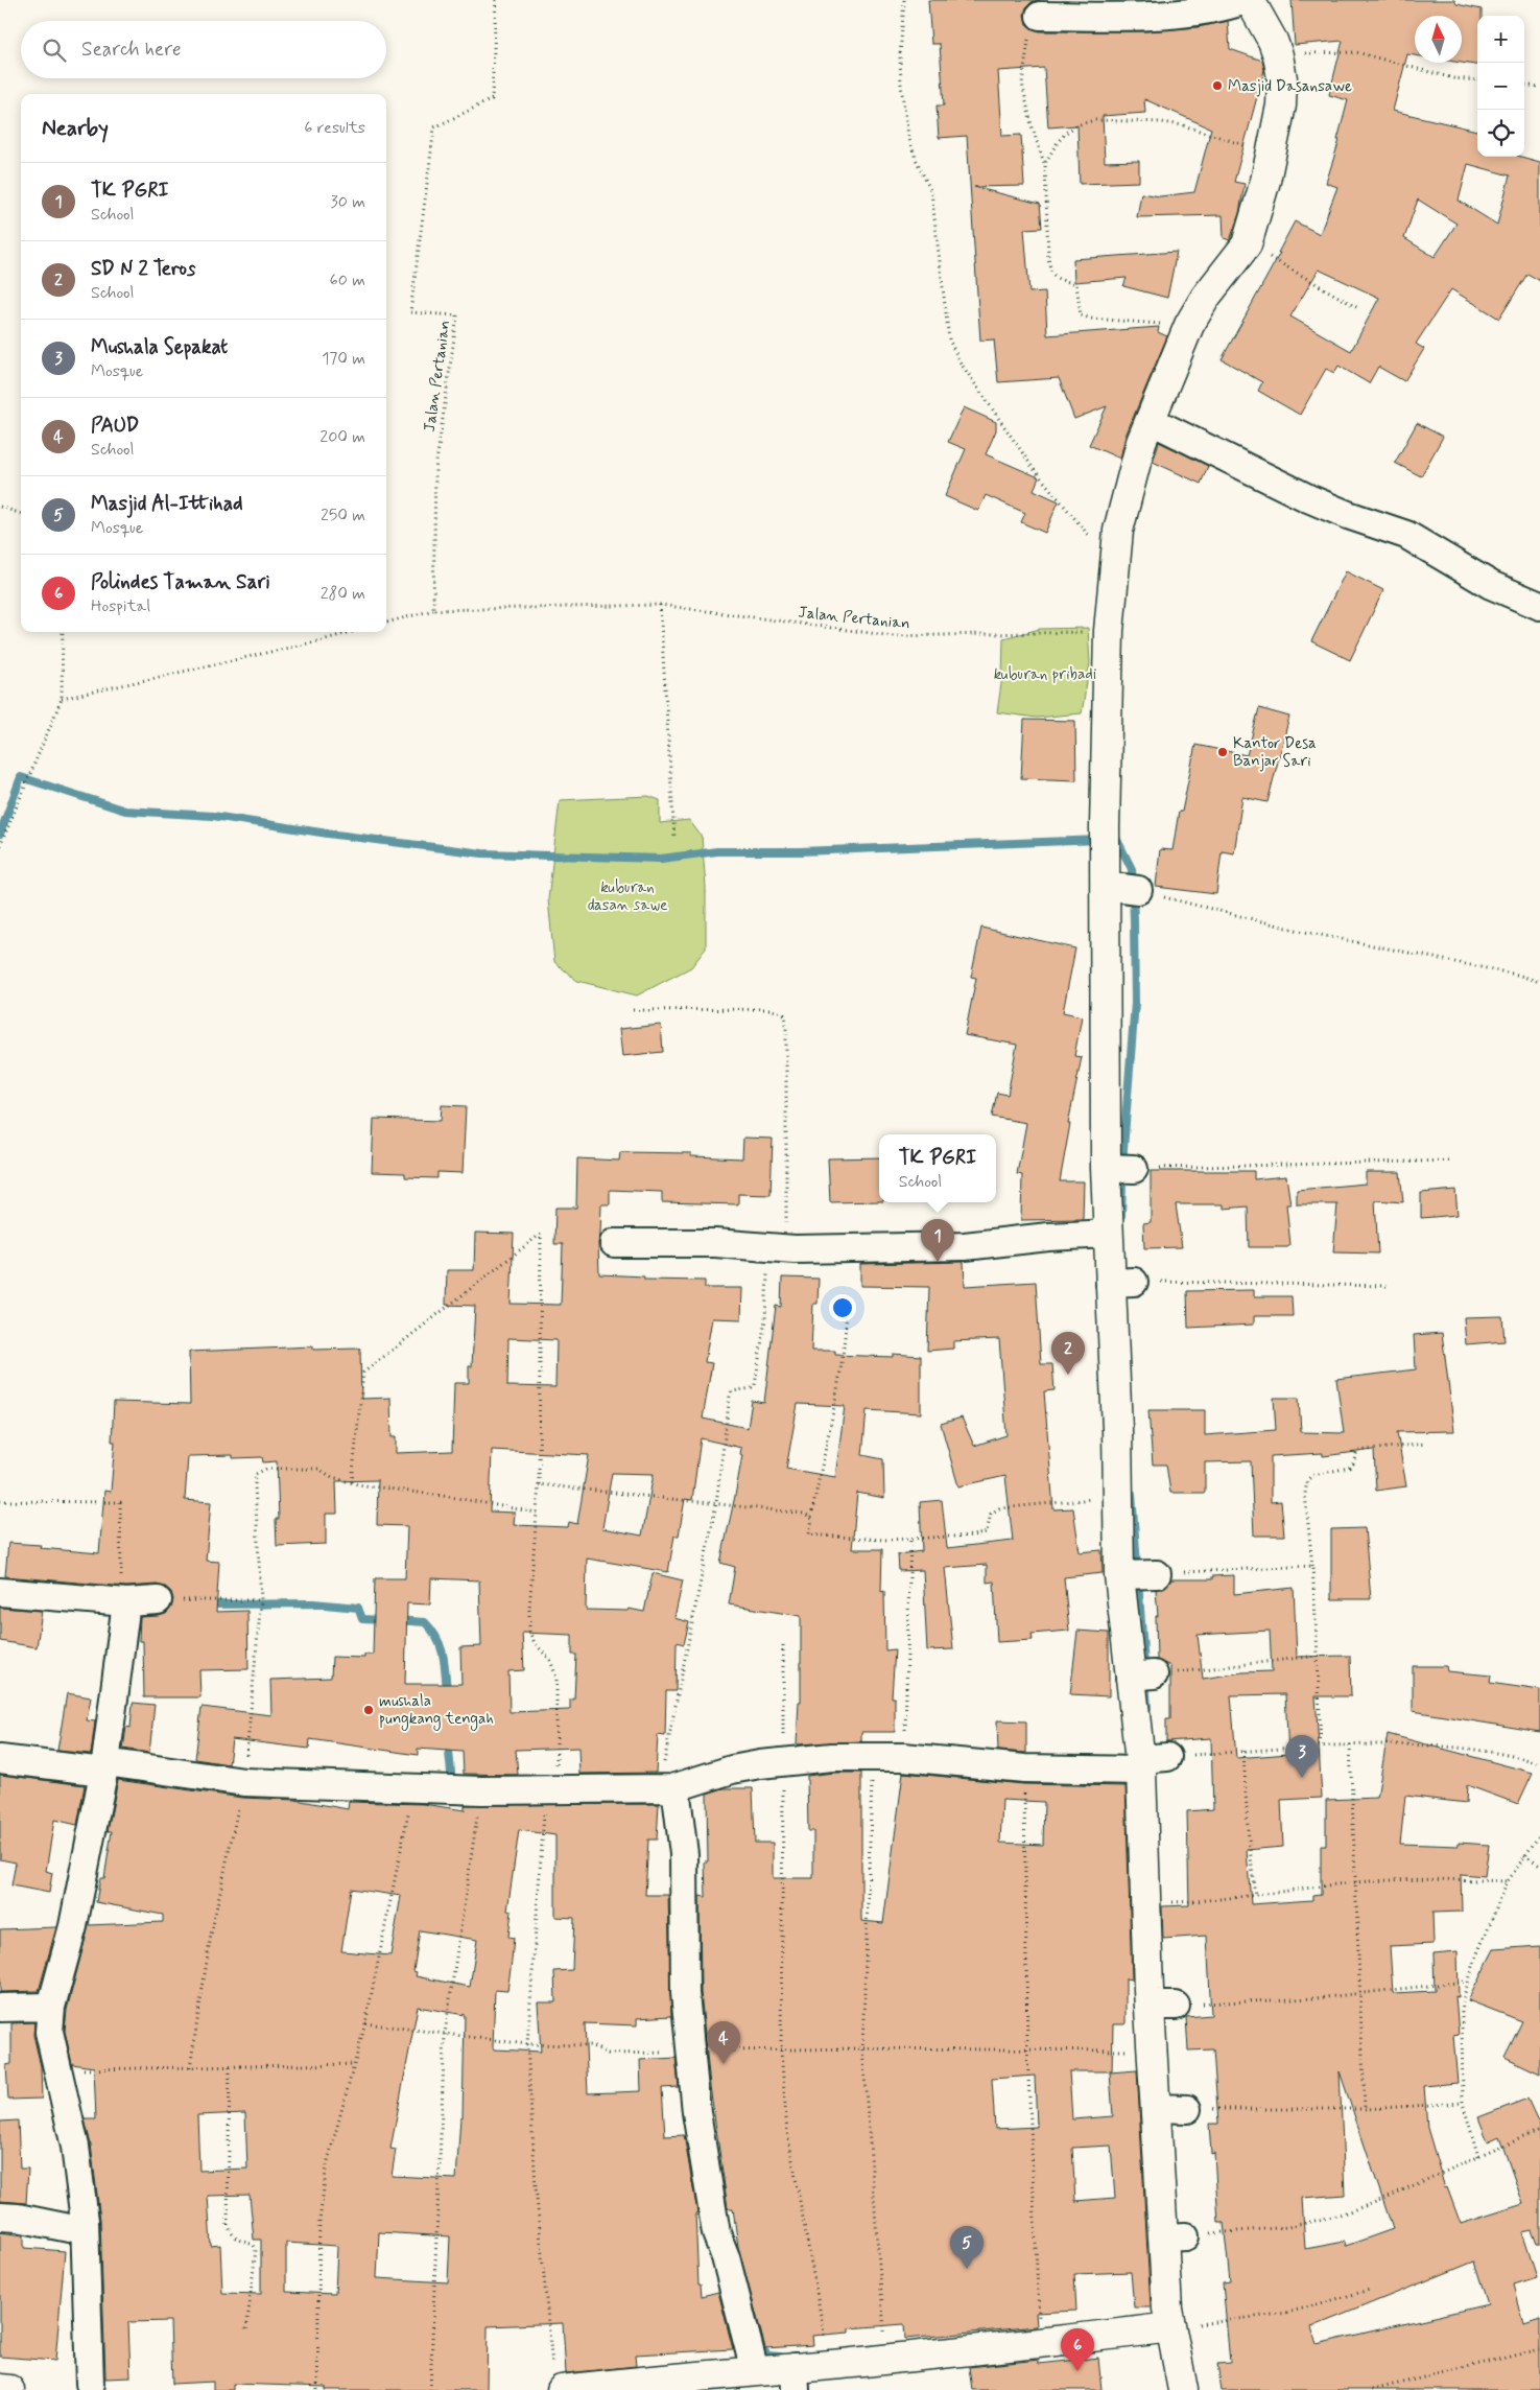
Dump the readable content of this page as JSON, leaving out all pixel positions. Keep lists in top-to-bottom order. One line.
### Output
{"streets":{"path":["Jalan Pertanian"]},"parks":["kuburan pribadi","kuburan dasan sawe"],"places":["Masjid Dasansawe","Kantor Desa Banjar Sari","mushala pungkang tengah"],"north":"top","page":{"map_buttons":["+","−"],"search":"Search here","heading":["Nearby","6 results"],"list":[{"mark":"1","name":"TK PGRI","note":"School","value":"30 m"},{"mark":"2","name":"SD N 2 Teros","note":"School","value":"60 m"},{"mark":"3","name":"Mushala Sepakat","note":"Mosque","value":"170 m"},{"mark":"4","name":"PAUD","note":"School","value":"200 m"},{"mark":"5","name":"Masjid Al-Ittihad","note":"Mosque","value":"250 m"},{"mark":"6","name":"Polindes Taman Sari","note":"Hospital","value":"280 m"}],"popup":["TK PGRI","School"],"pins":["1","2","3","4","5","6"]}}
